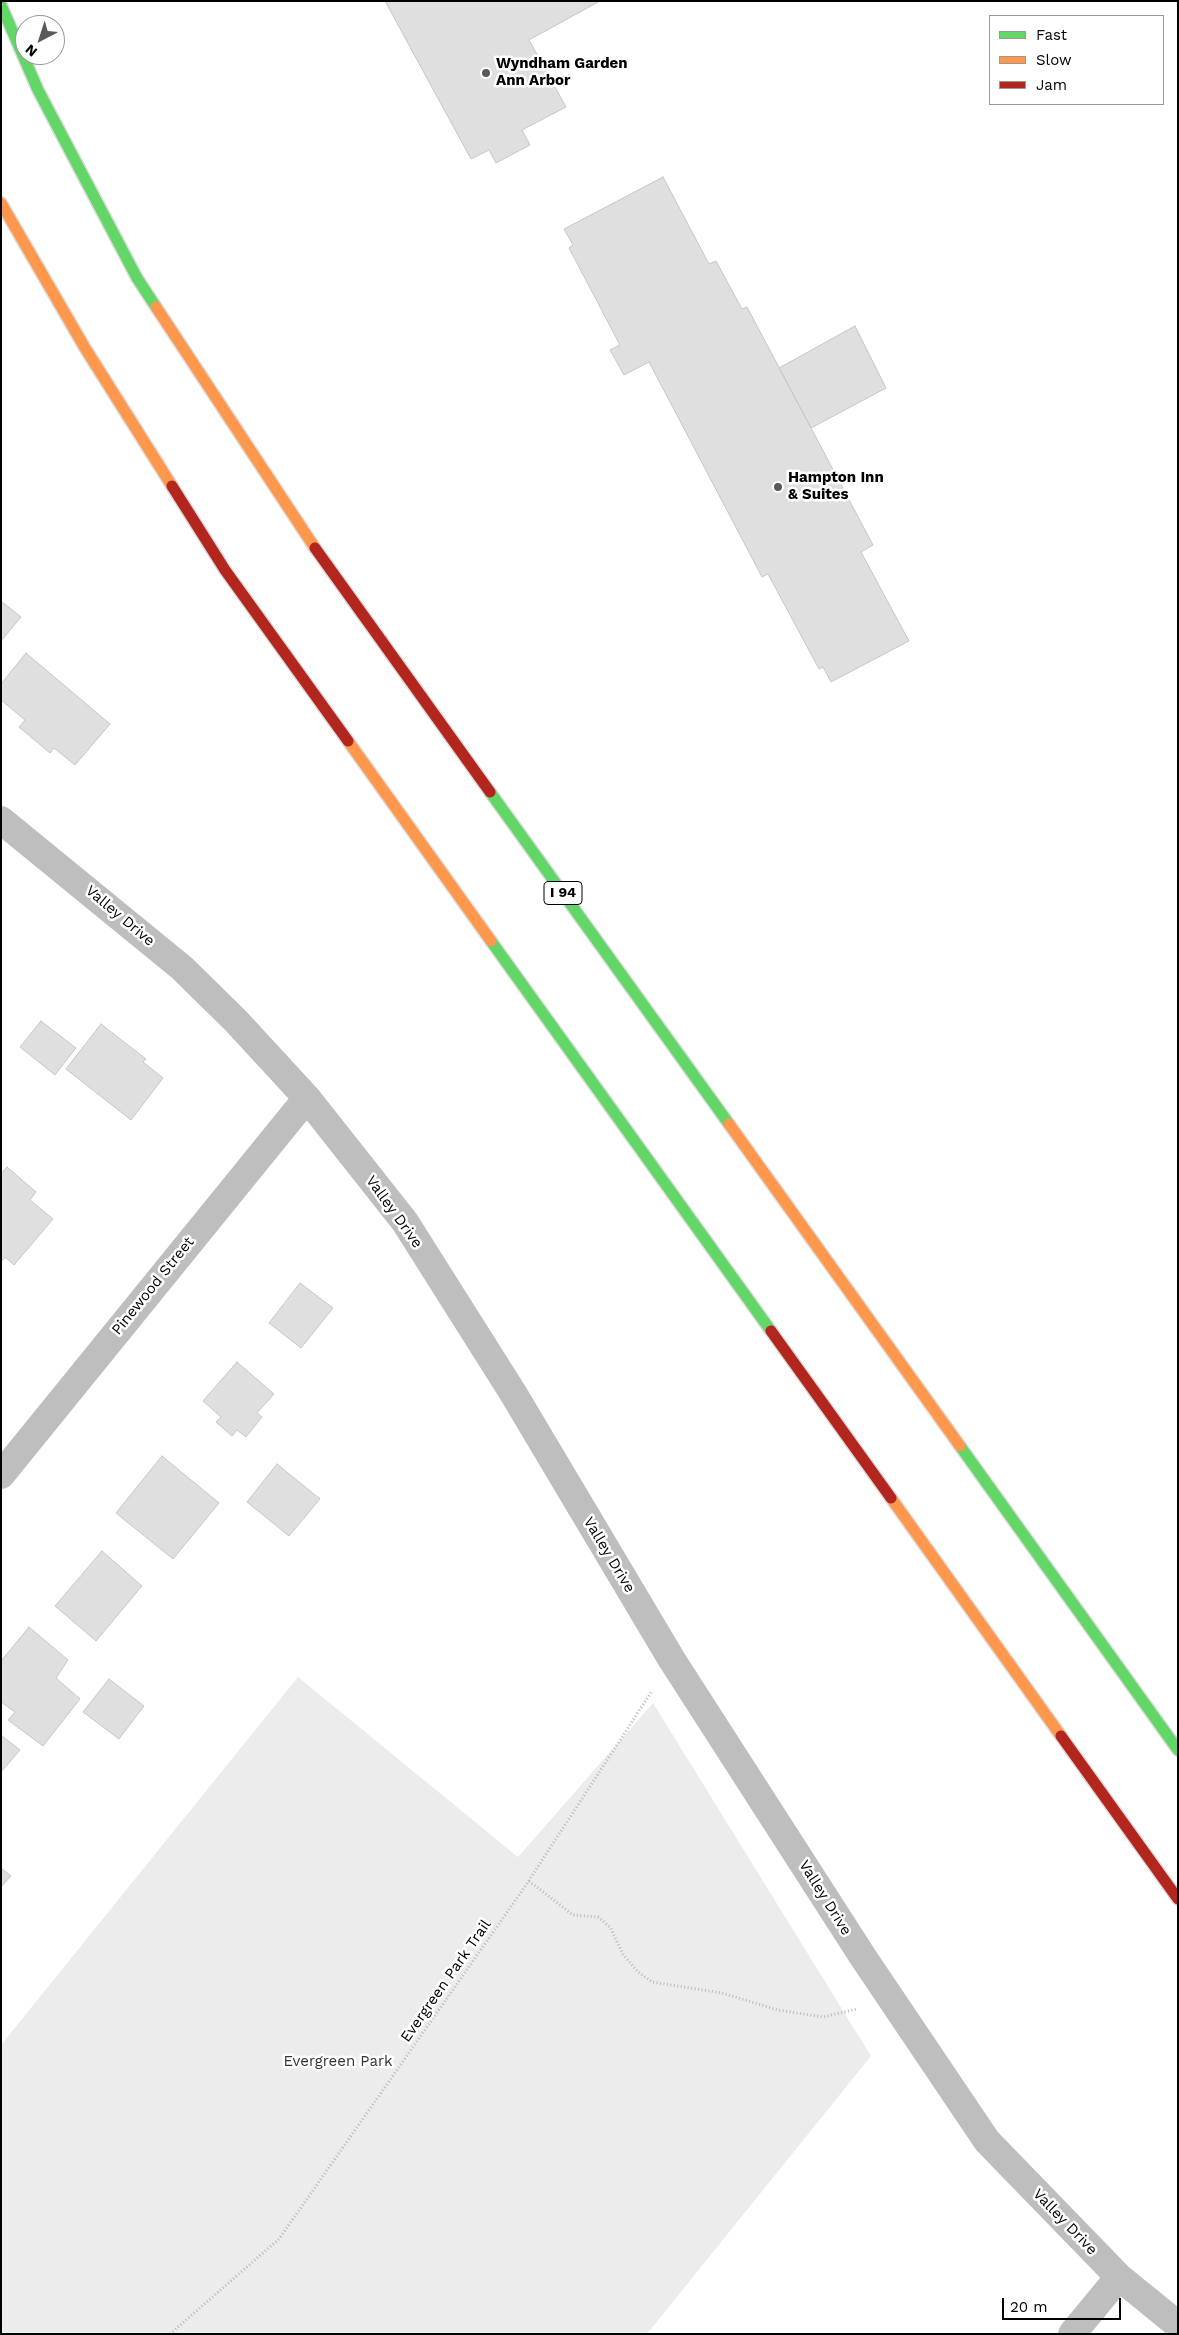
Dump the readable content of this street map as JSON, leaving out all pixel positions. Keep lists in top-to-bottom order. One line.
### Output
{"streets":{"highway":["I 94"],"street":["Valley Drive","Pinewood Street"],"path":["Evergreen Park Trail"]},"crossings":[["Valley Drive","Pinewood Street"],["Valley Drive","Evergreen Park Trail"]],"parks":["Evergreen Park"],"places":["Wyndham Garden Ann Arbor","Hampton Inn & Suites"],"legend":["Fast","Slow","Jam"],"scale_bar":"20 m","north":"bottom left"}
